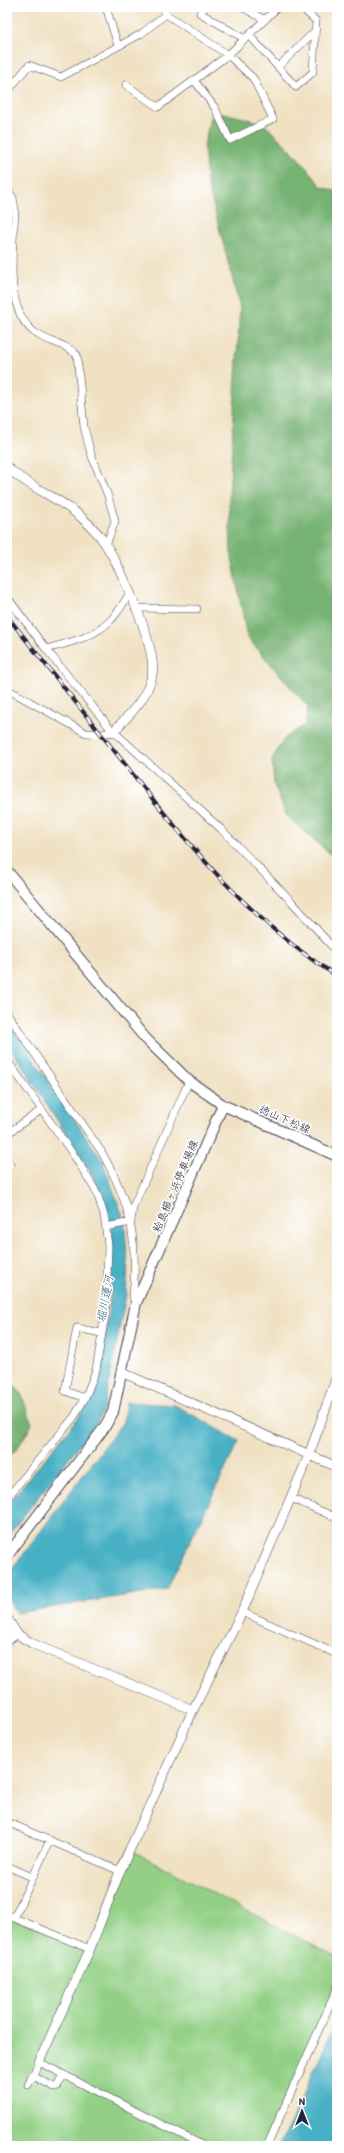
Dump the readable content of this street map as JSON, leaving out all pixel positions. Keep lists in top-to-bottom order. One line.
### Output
{"streets":{"main road":["徳山下松線","粭島櫛ヶ浜停車場線"]},"crossings":[["徳山下松線","粭島櫛ヶ浜停車場線"]],"water":["堀川運河"],"north":"top"}
